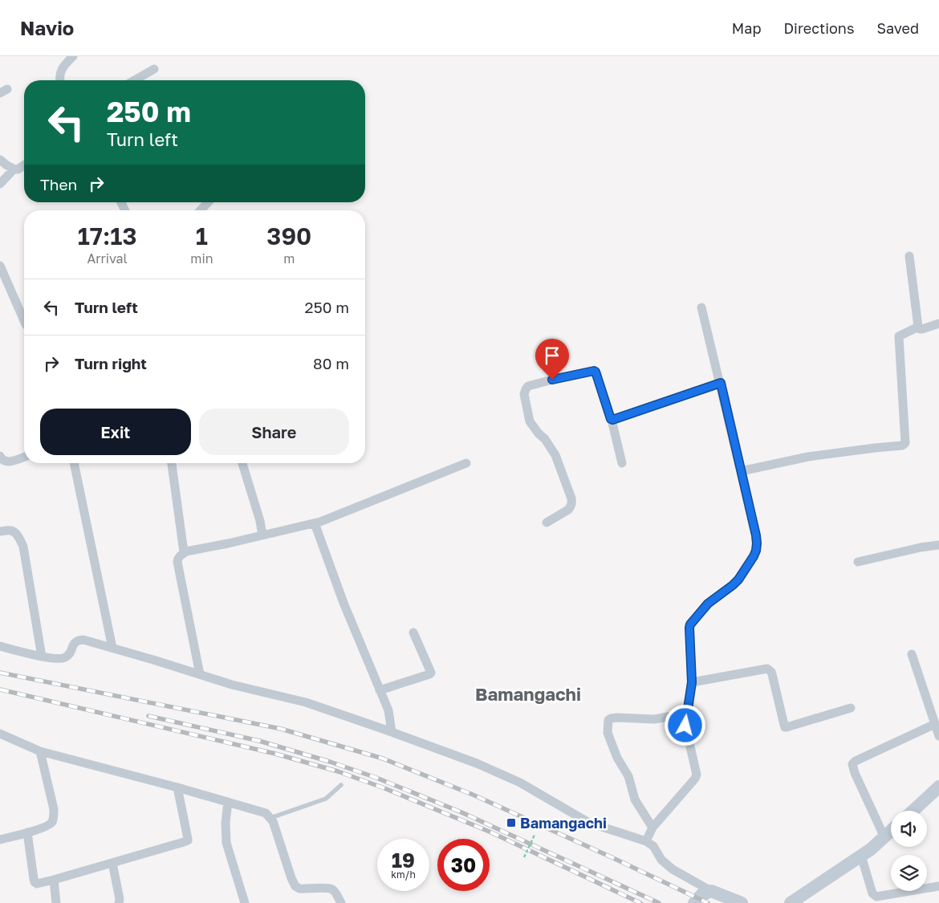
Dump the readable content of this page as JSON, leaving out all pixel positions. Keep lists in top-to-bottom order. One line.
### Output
{"districts":["Bamangachi"],"places":{"transit":["Bamangachi"]},"page":{"header":"Navio","nav":["Map","Directions","Saved"],"turn":["250 m","Turn left"],"then":"Then","eta":["17:13","Arrival","1","min","390","m"],"list":[{"name":"Turn left","value":"250 m"},{"name":"Turn right","value":"80 m"}],"buttons":["Exit","Share"],"speed":"19 km/h","limit":"30"}}
